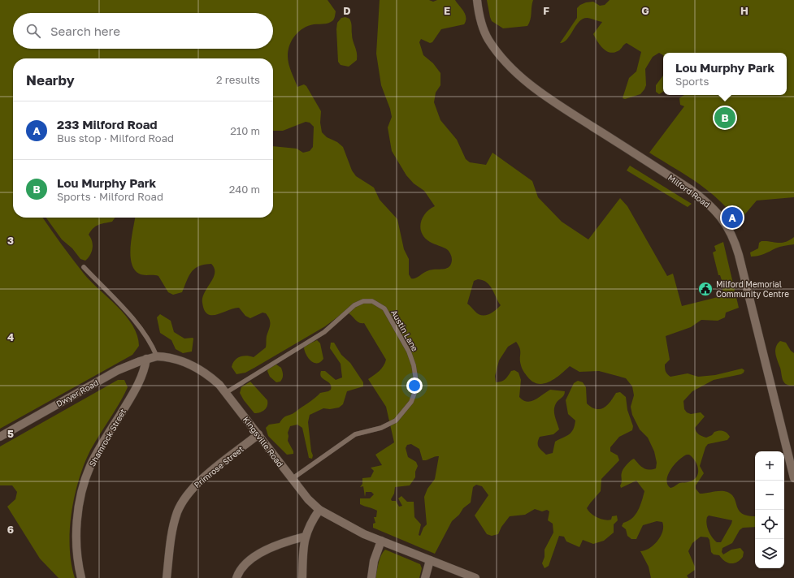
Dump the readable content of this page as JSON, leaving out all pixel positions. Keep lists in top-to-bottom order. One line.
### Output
{"streets":{"street":["Milford Road","Dwyer Road","Shamrock Street","Kingsville Road","Primrose Street"],"lane":["Austin Lane"]},"crossings":[["Austin Lane","Kingsville Road"],["Dwyer Road","Shamrock Street"],["Dwyer Road","Kingsville Road"],["Kingsville Road","Primrose Street"]],"places":{"public building":["Milford Memorial Community Centre"]},"page":{"search":"Search here","popup":["Lou Murphy Park","Sports"],"heading":["Nearby","2 results"],"list":[{"mark":"A","name":"233 Milford Road","note":"Bus stop · Milford Road","value":"210 m"},{"mark":"B","name":"Lou Murphy Park","note":"Sports · Milford Road","value":"240 m"}],"pins":["B","A"],"map_buttons":["+","−"]},"grid":{"columns":["D","E","F","G","H"],"rows":["3","4","5","6"]}}
